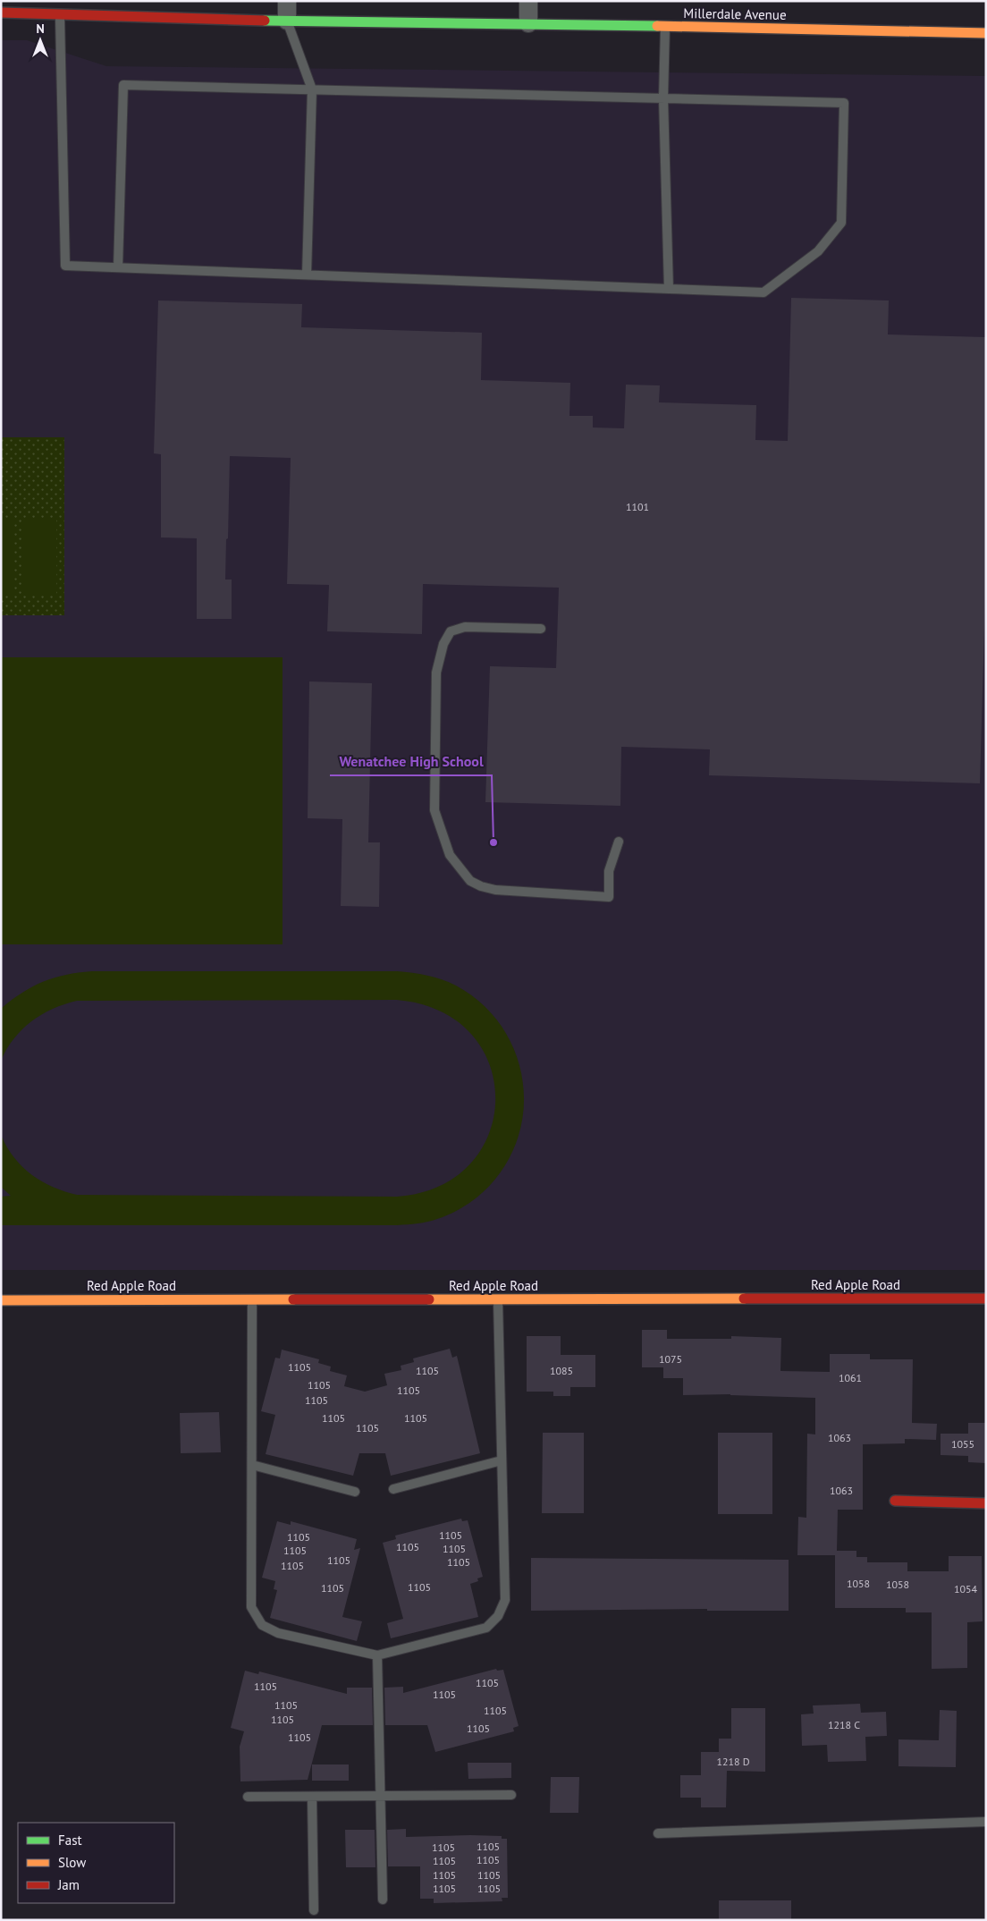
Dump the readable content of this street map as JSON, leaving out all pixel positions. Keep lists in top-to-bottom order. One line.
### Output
{"streets":{"street":["Millerdale Avenue","Red Apple Road"]},"places":["Wenatchee High School"],"house_numbers":["1101","1075","1105","1105","1085","1061","1105","1105","1105","1105","1105","1105","1063","1055","1063","1105","1105","1105","1105","1105","1105","1105","1105","1058","1058","1105","1105","1054","1105","1105","1105","1105","1105","1105","1218 C","1105","1105","1218 D","1105","1105","1105","1105","1105","1105","1105","1105"],"legend":["Fast","Slow","Jam"],"north":"top"}
